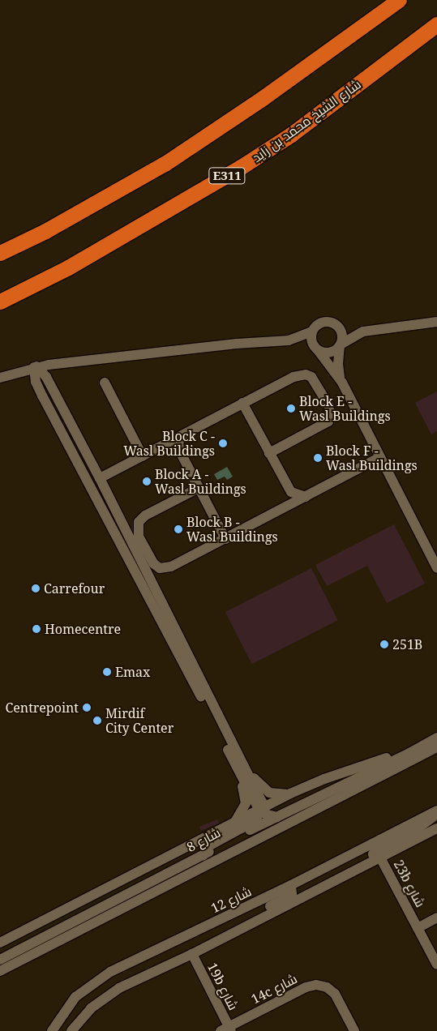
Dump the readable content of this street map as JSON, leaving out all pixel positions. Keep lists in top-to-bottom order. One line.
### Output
{"streets":{"highway":["شارع الشيخ محمد بن زايد","E311"],"street":["شارع 8","23b شارع","شارع 12","19b شارع","14c شارع"]},"crossings":[["19b شارع","14c شارع"]],"places":["Block E - Wasl Buildings","Block C - Wasl Buildings","Block F - Wasl Buildings","Block A - Wasl Buildings","Block B - Wasl Buildings","Carrefour","Homecentre","251B","Emax","Centrepoint","Mirdif City Center"]}
